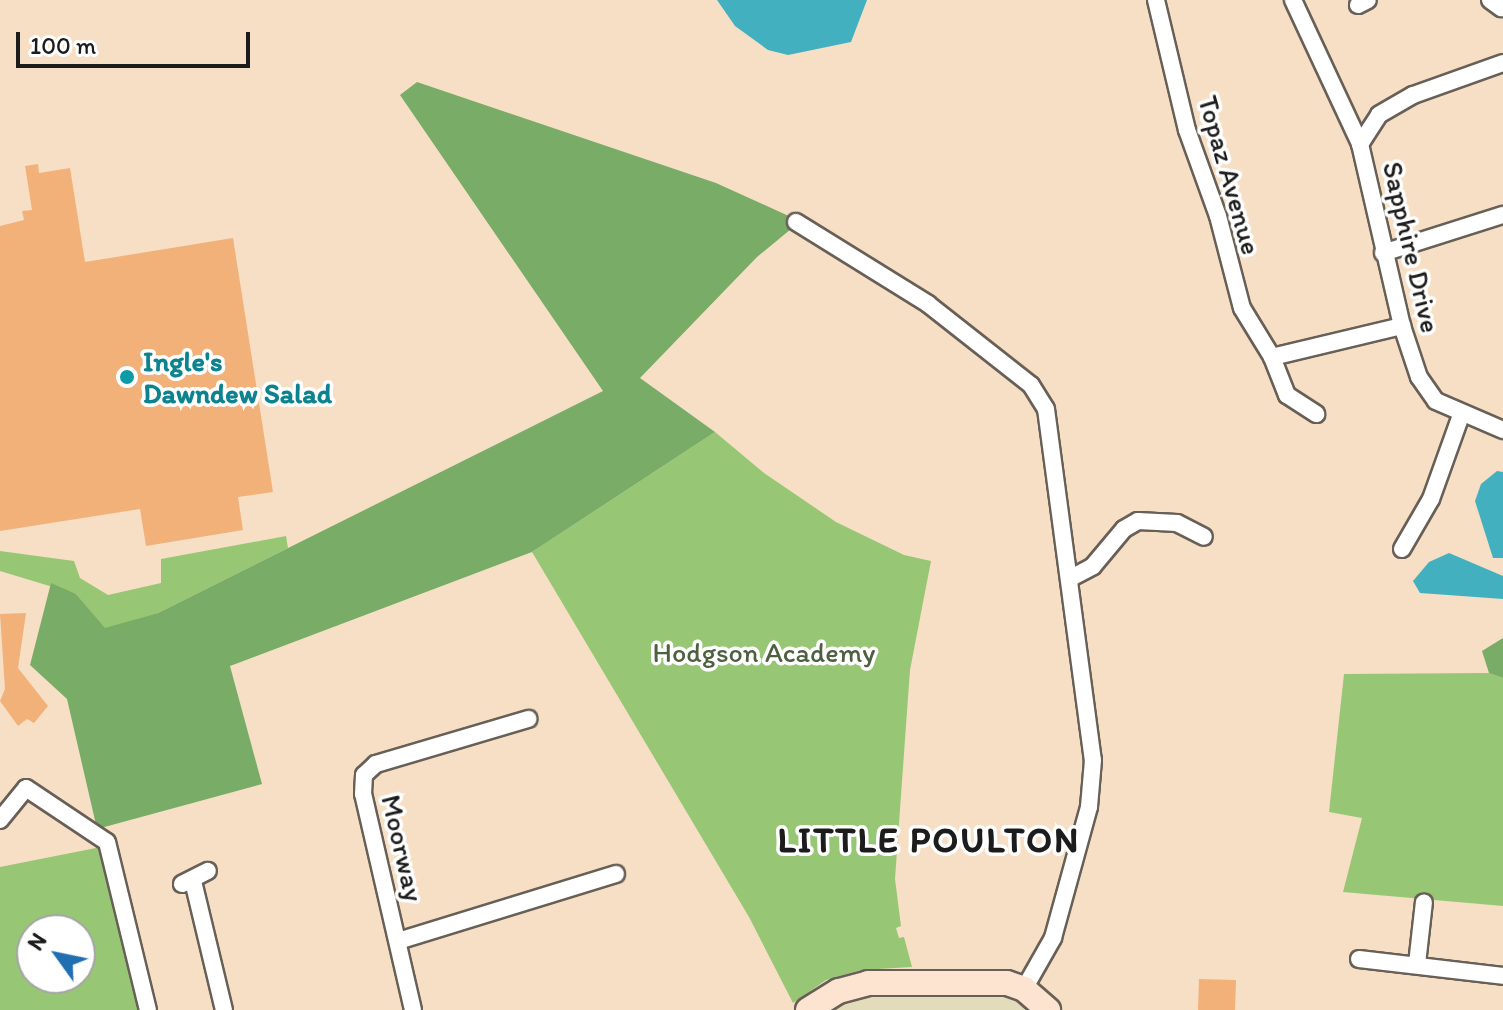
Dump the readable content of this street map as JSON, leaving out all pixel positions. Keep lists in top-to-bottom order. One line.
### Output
{"streets":{"street":["Topaz Avenue","Sapphire Drive","Moorway"]},"districts":["LITTLE POULTON"],"parks":["Hodgson Academy"],"places":["Ingle's Dawndew Salad"],"scale_bar":"100 m","north":"top left"}
